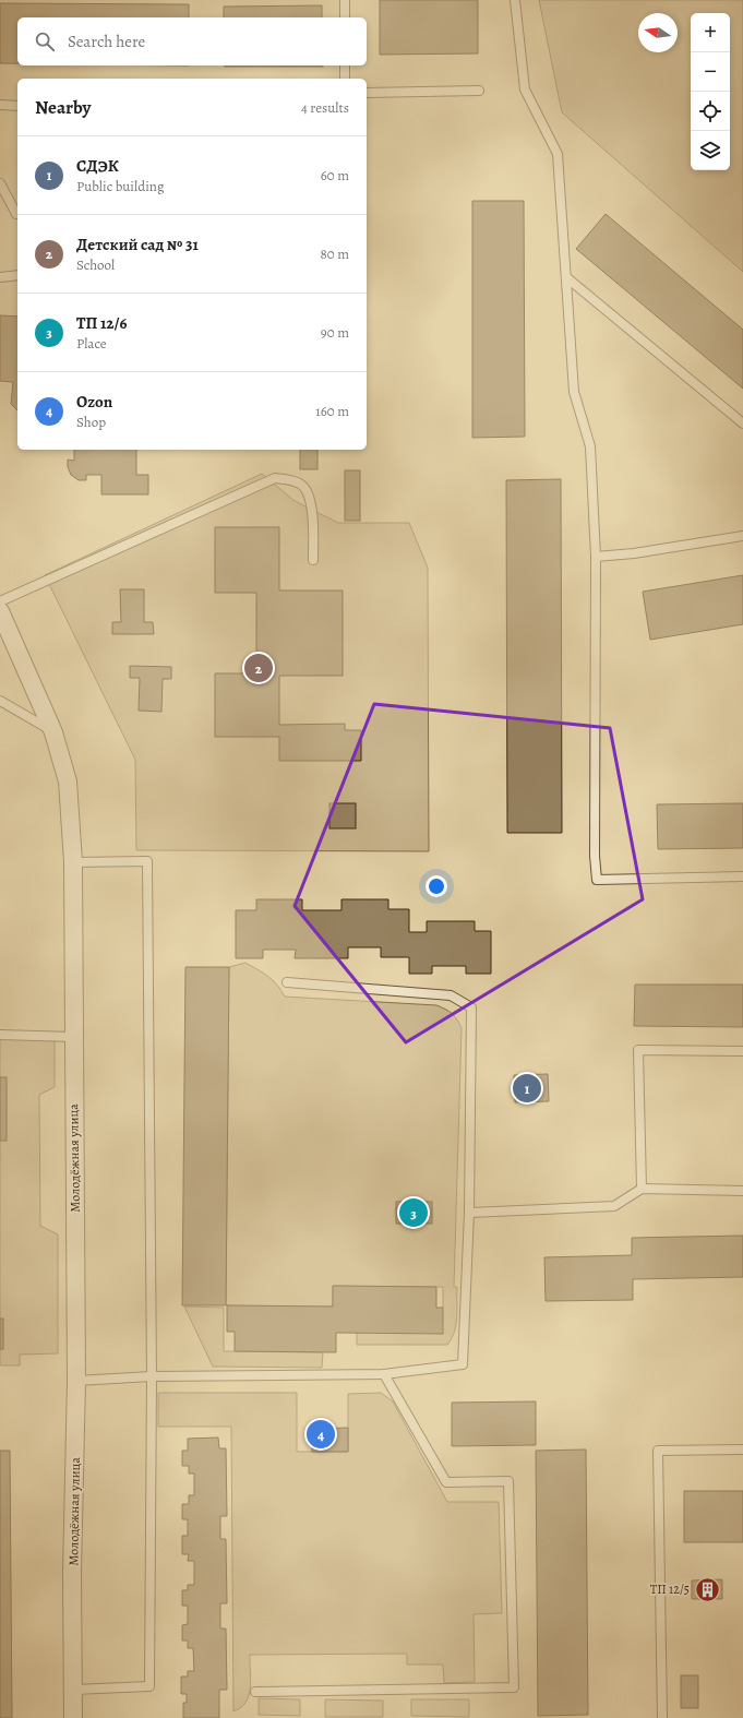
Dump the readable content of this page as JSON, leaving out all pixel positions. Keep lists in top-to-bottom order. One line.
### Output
{"streets":{"street":["Молодёжная улица"]},"places":{"building":["ТП 12/5"]},"north":"left","page":{"map_buttons":["+","−"],"search":"Search here","heading":["Nearby","4 results"],"list":[{"mark":"1","name":"СДЭК","note":"Public building","value":"60 m"},{"mark":"2","name":"Детский сад № 31","note":"School","value":"80 m"},{"mark":"3","name":"ТП 12/6","note":"Place","value":"90 m"},{"mark":"4","name":"Ozon","note":"Shop","value":"160 m"}],"pins":["2","1","3","4"]}}
